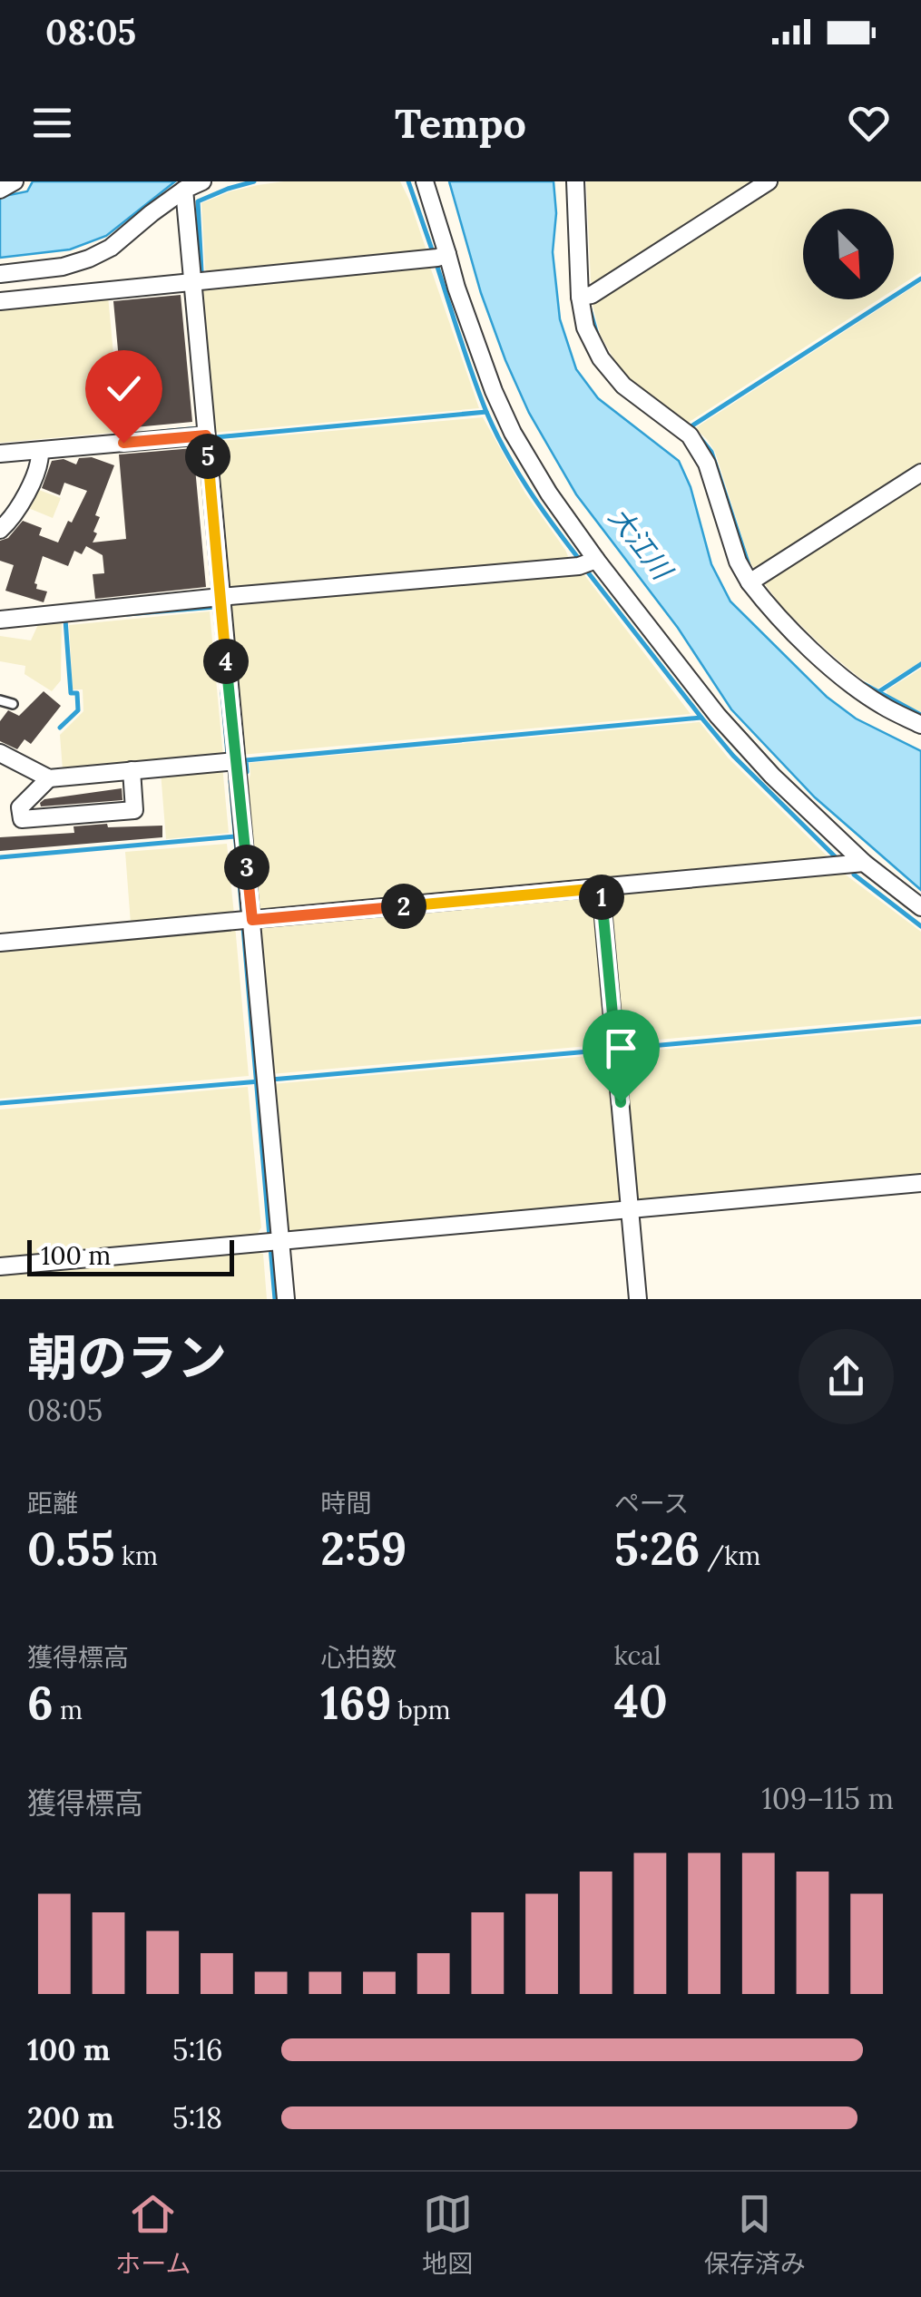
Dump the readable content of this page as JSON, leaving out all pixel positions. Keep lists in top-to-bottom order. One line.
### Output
{"water":["大江川"],"scale_bar":"100 m","north":"bottom right","page":{"status":"08:05","header":"Tempo","pins":["5","4","3","1","2"],"scale":"100 m","heading":["朝のラン","08:05"],"stats":[["距離","0.55 km"],["時間","2:59"],["ペース","5:26 /km"],["獲得標高","6 m"],["心拍数","169 bpm"],["kcal","40"]],"chart":["獲得標高","109–115 m"],"list":[{"name":"100 m","note":"5:16"},{"name":"200 m","note":"5:18"}],"tabs":["ホーム","地図","保存済み"]}}
